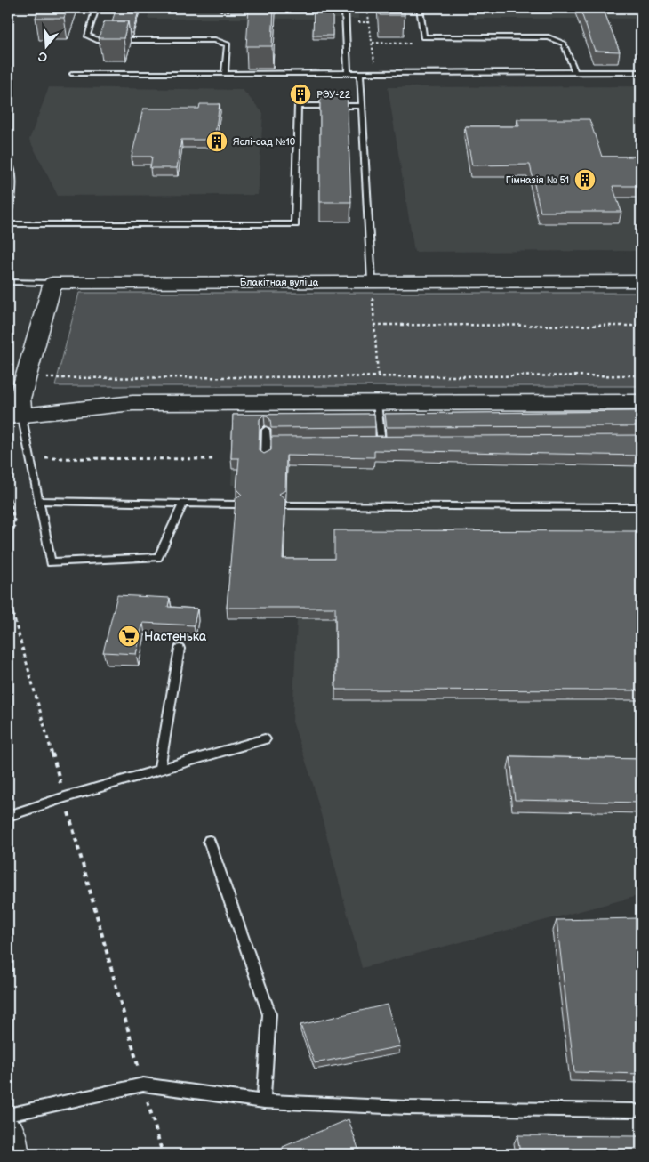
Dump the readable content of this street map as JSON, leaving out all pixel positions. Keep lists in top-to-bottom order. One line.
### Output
{"streets":{"street":["Блакітная вуліца"]},"places":{"building":["РЭУ-22","Яслі-сад №10","Гімназія № 51"],"supermarket":["Настенька"]},"north":"bottom"}
